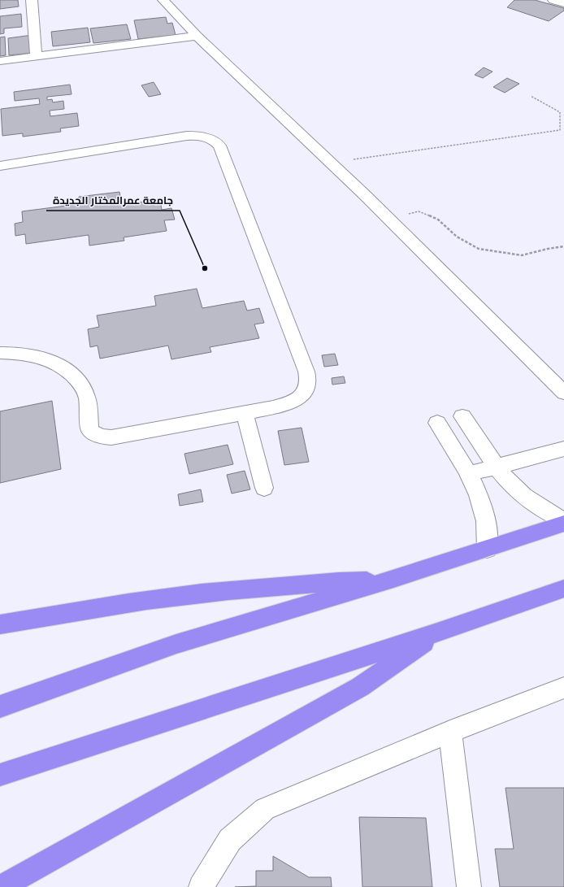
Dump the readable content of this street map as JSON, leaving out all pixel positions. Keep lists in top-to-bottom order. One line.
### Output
{"places":["جامعة عمرالمختار الجديدة"]}
